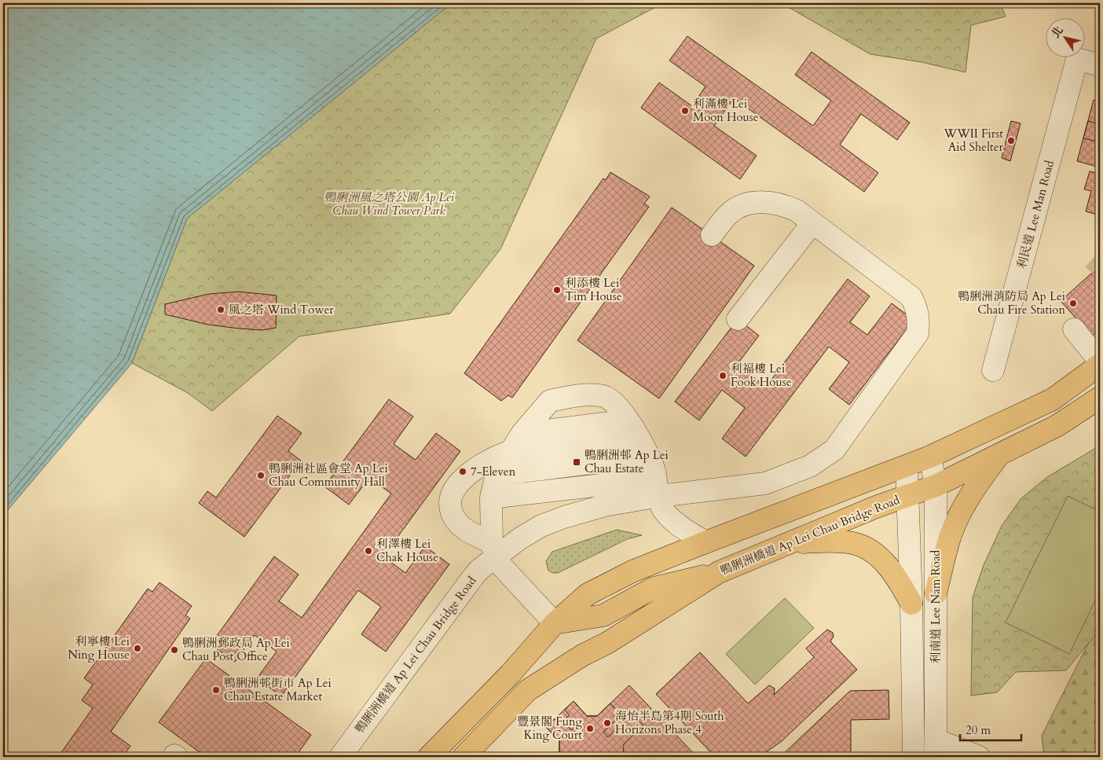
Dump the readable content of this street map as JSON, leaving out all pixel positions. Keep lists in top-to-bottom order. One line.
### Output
{"streets":{"main road":["鴨脷洲橋道 Ap Lei Chau Bridge Road"],"street":["利民道 Lee Man Road","利南道 Lee Nam Road"]},"crossings":[["鴨脷洲橋道 Ap Lei Chau Bridge Road","利南道 Lee Nam Road"]],"parks":["鴨脷洲風之塔公園 Ap Lei Chau Wind Tower Park"],"places":{"other":["利滿樓 Lei Moon House","WWII First Aid Shelter","利添樓 Lei Tim House","鴨脷洲消防局 Ap Lei Chau Fire Station","風之塔 Wind Tower","利福樓 Lei Fook House","7-Eleven","鴨脷洲社區會堂 Ap Lei Chau Community Hall","利澤樓 Lei Chak House","利寧樓 Lei Ning House","鴨脷洲郵政局 Ap Lei Chau Post Office","鴨脷洲邨街市 Ap Lei Chau Estate Market","海怡半島第4期 South Horizons Phase 4","豐景閣 Fung King Court"],"transit":["鴨脷洲邨 Ap Lei Chau Estate"]},"scale_bar":"20 m","north":"top left"}
